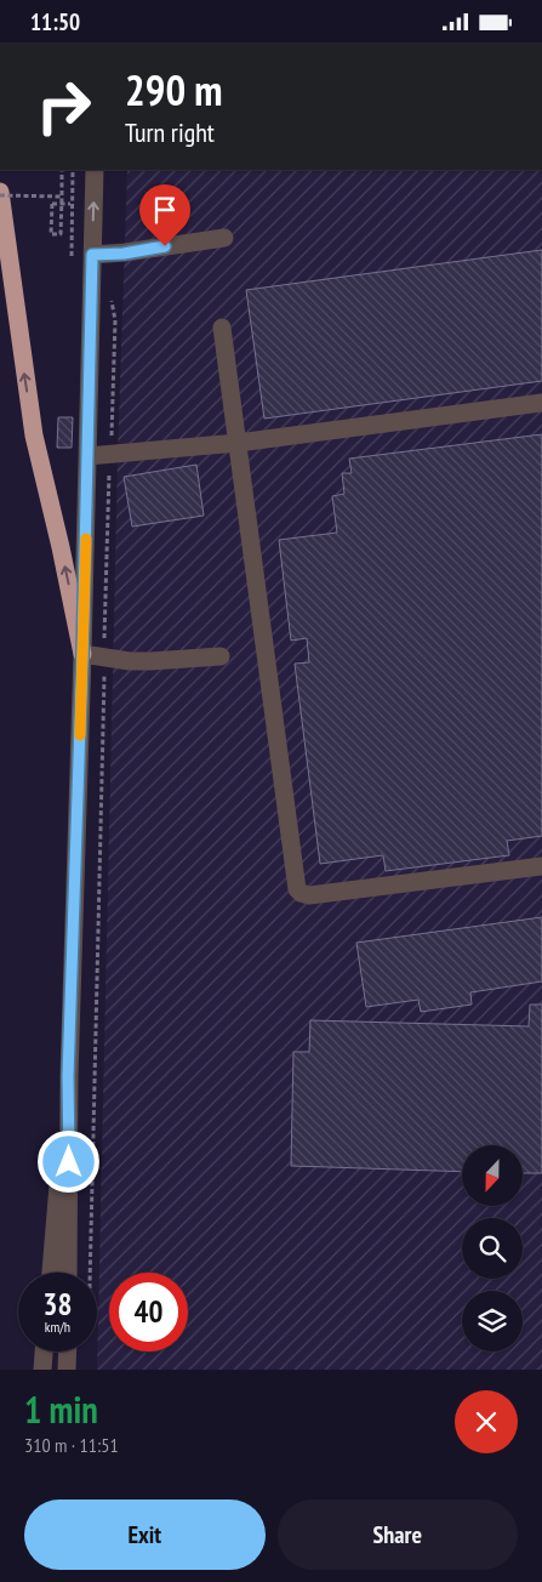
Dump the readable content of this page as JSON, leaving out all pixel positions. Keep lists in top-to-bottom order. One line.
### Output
{"north":"bottom","page":{"status":"11:50","turn":["290 m","Turn right"],"speed":"38 km/h","limit":"40","heading":["1 min","310 m · 11:51"],"buttons":["Exit","Share"]}}
